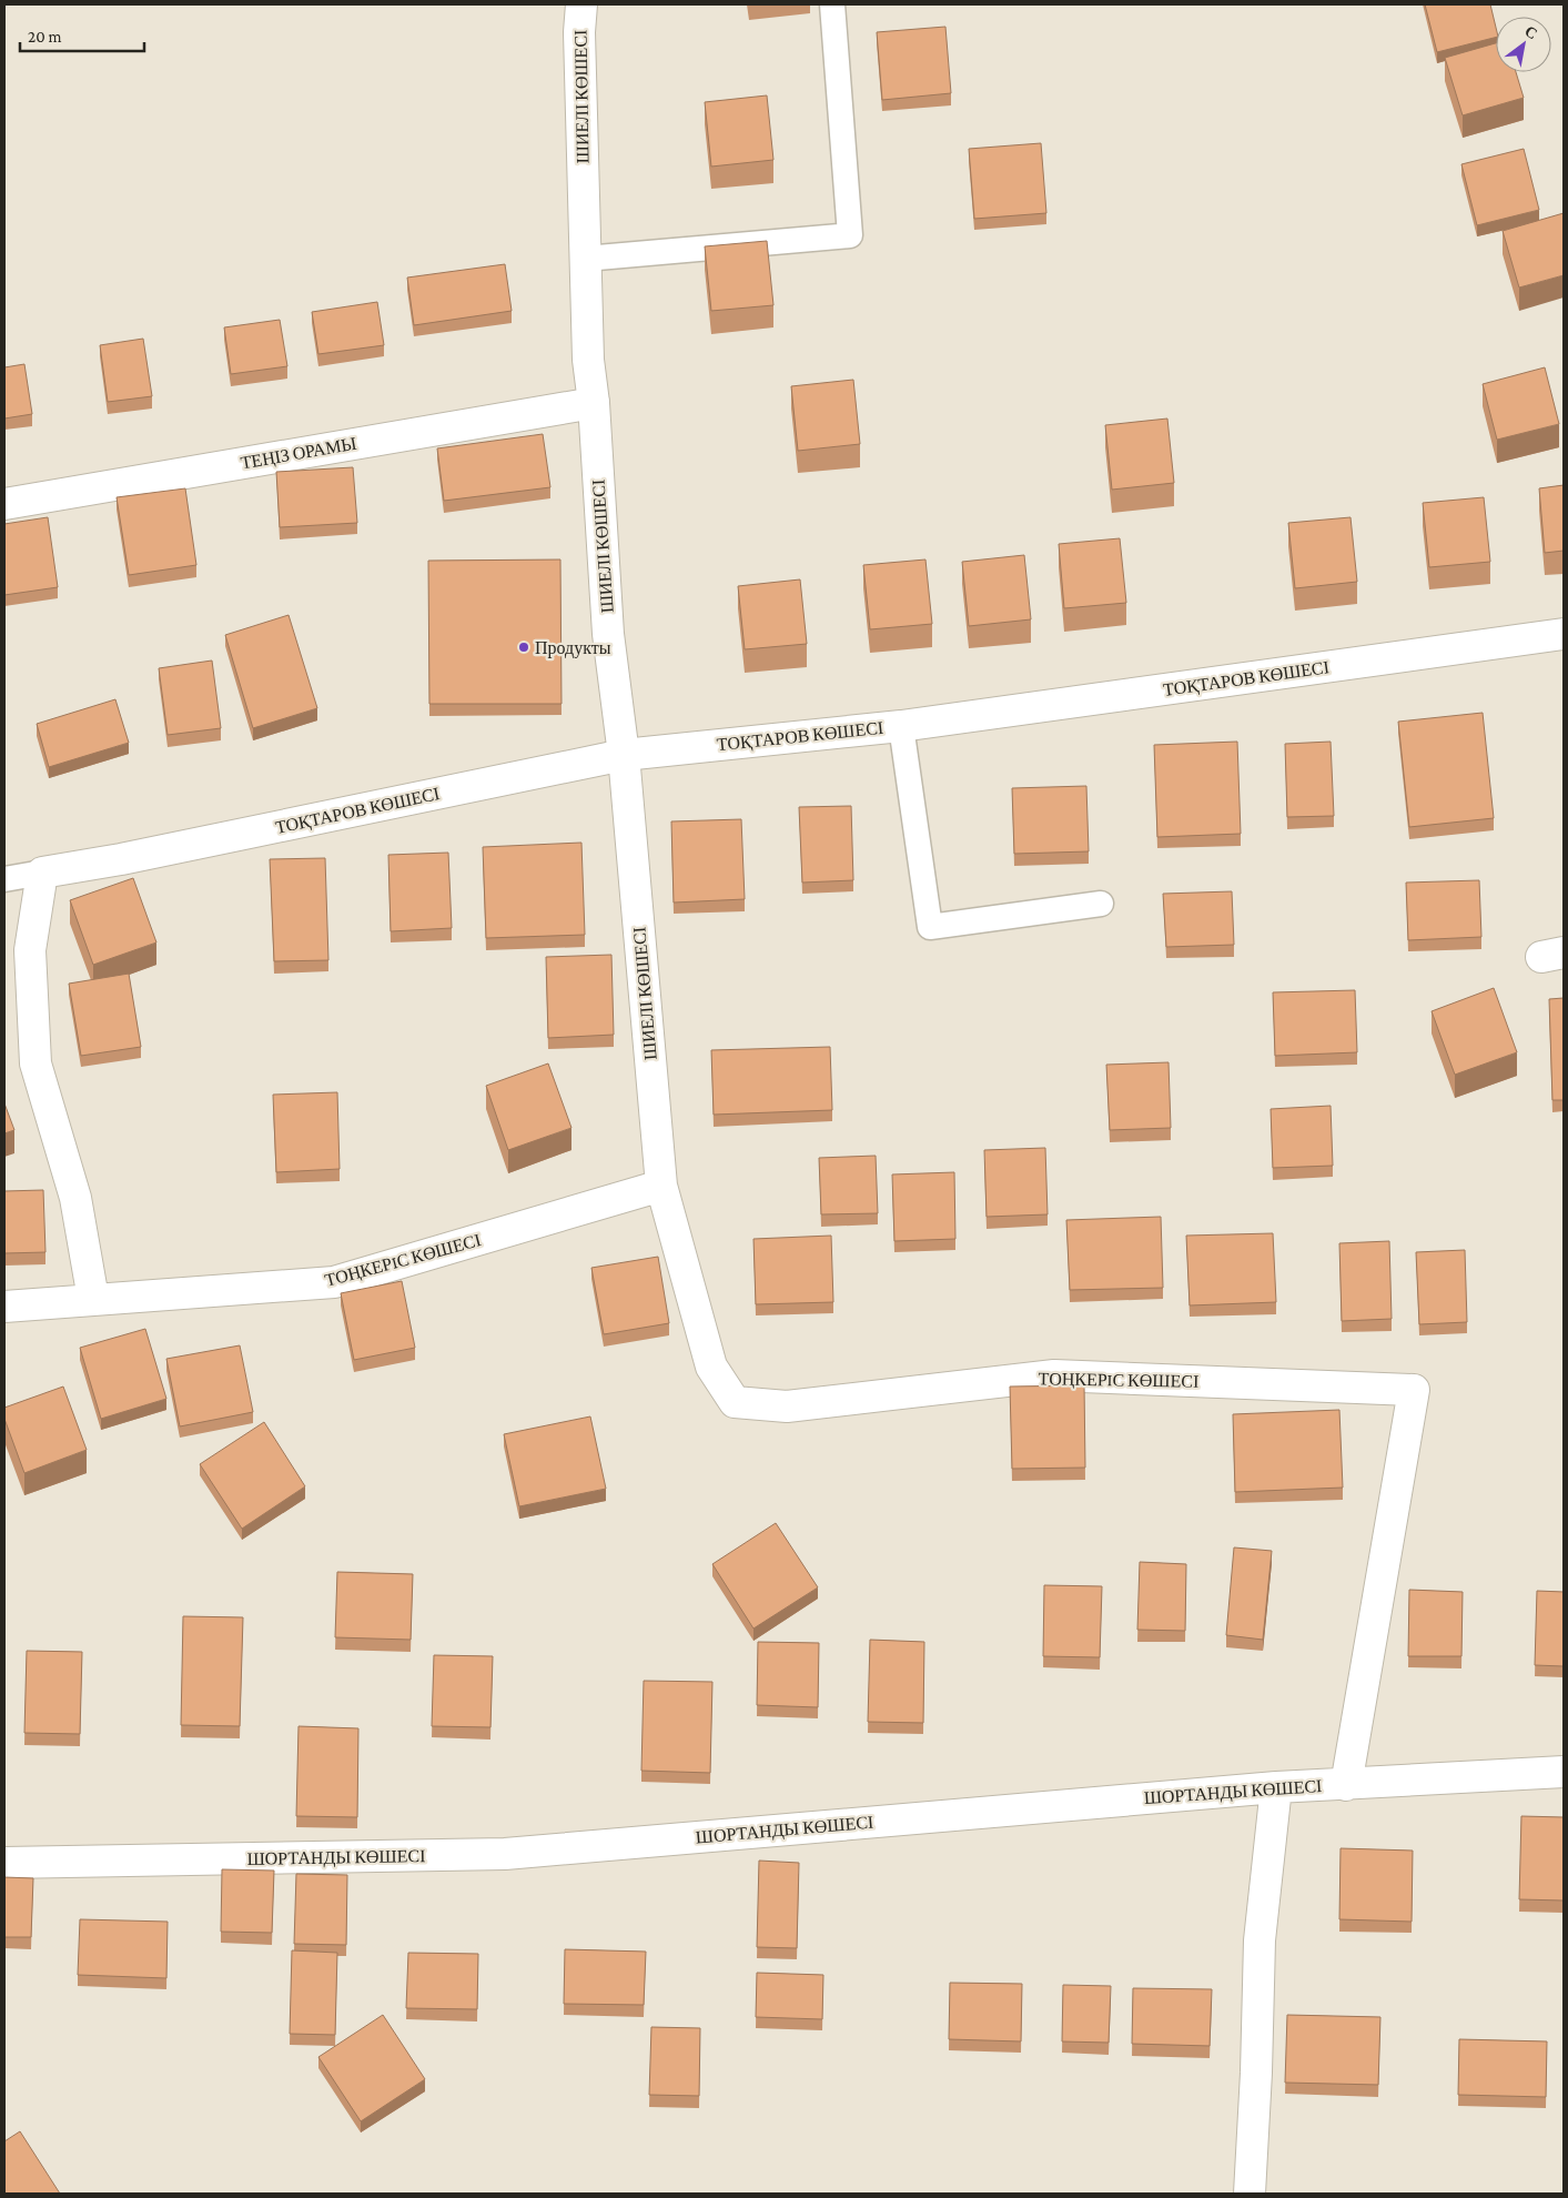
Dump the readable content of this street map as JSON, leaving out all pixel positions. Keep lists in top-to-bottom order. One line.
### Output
{"streets":{"street":["ШИЕЛІ КӨШЕСІ","ТЕҢІЗ ОРАМЫ","ТОҚТАРОВ КӨШЕСІ","ТОҢКЕРIС КӨШЕСІ","ШОРТАНДЫ КӨШЕСІ"]},"crossings":[["ШИЕЛІ КӨШЕСІ","ТЕҢІЗ ОРАМЫ"],["ШИЕЛІ КӨШЕСІ","ТОҚТАРОВ КӨШЕСІ"],["ШИЕЛІ КӨШЕСІ","ТОҢКЕРIС КӨШЕСІ"],["ТОҢКЕРIС КӨШЕСІ","ШОРТАНДЫ КӨШЕСІ"]],"places":["Продукты"],"scale_bar":"20 m","north":"top right"}
